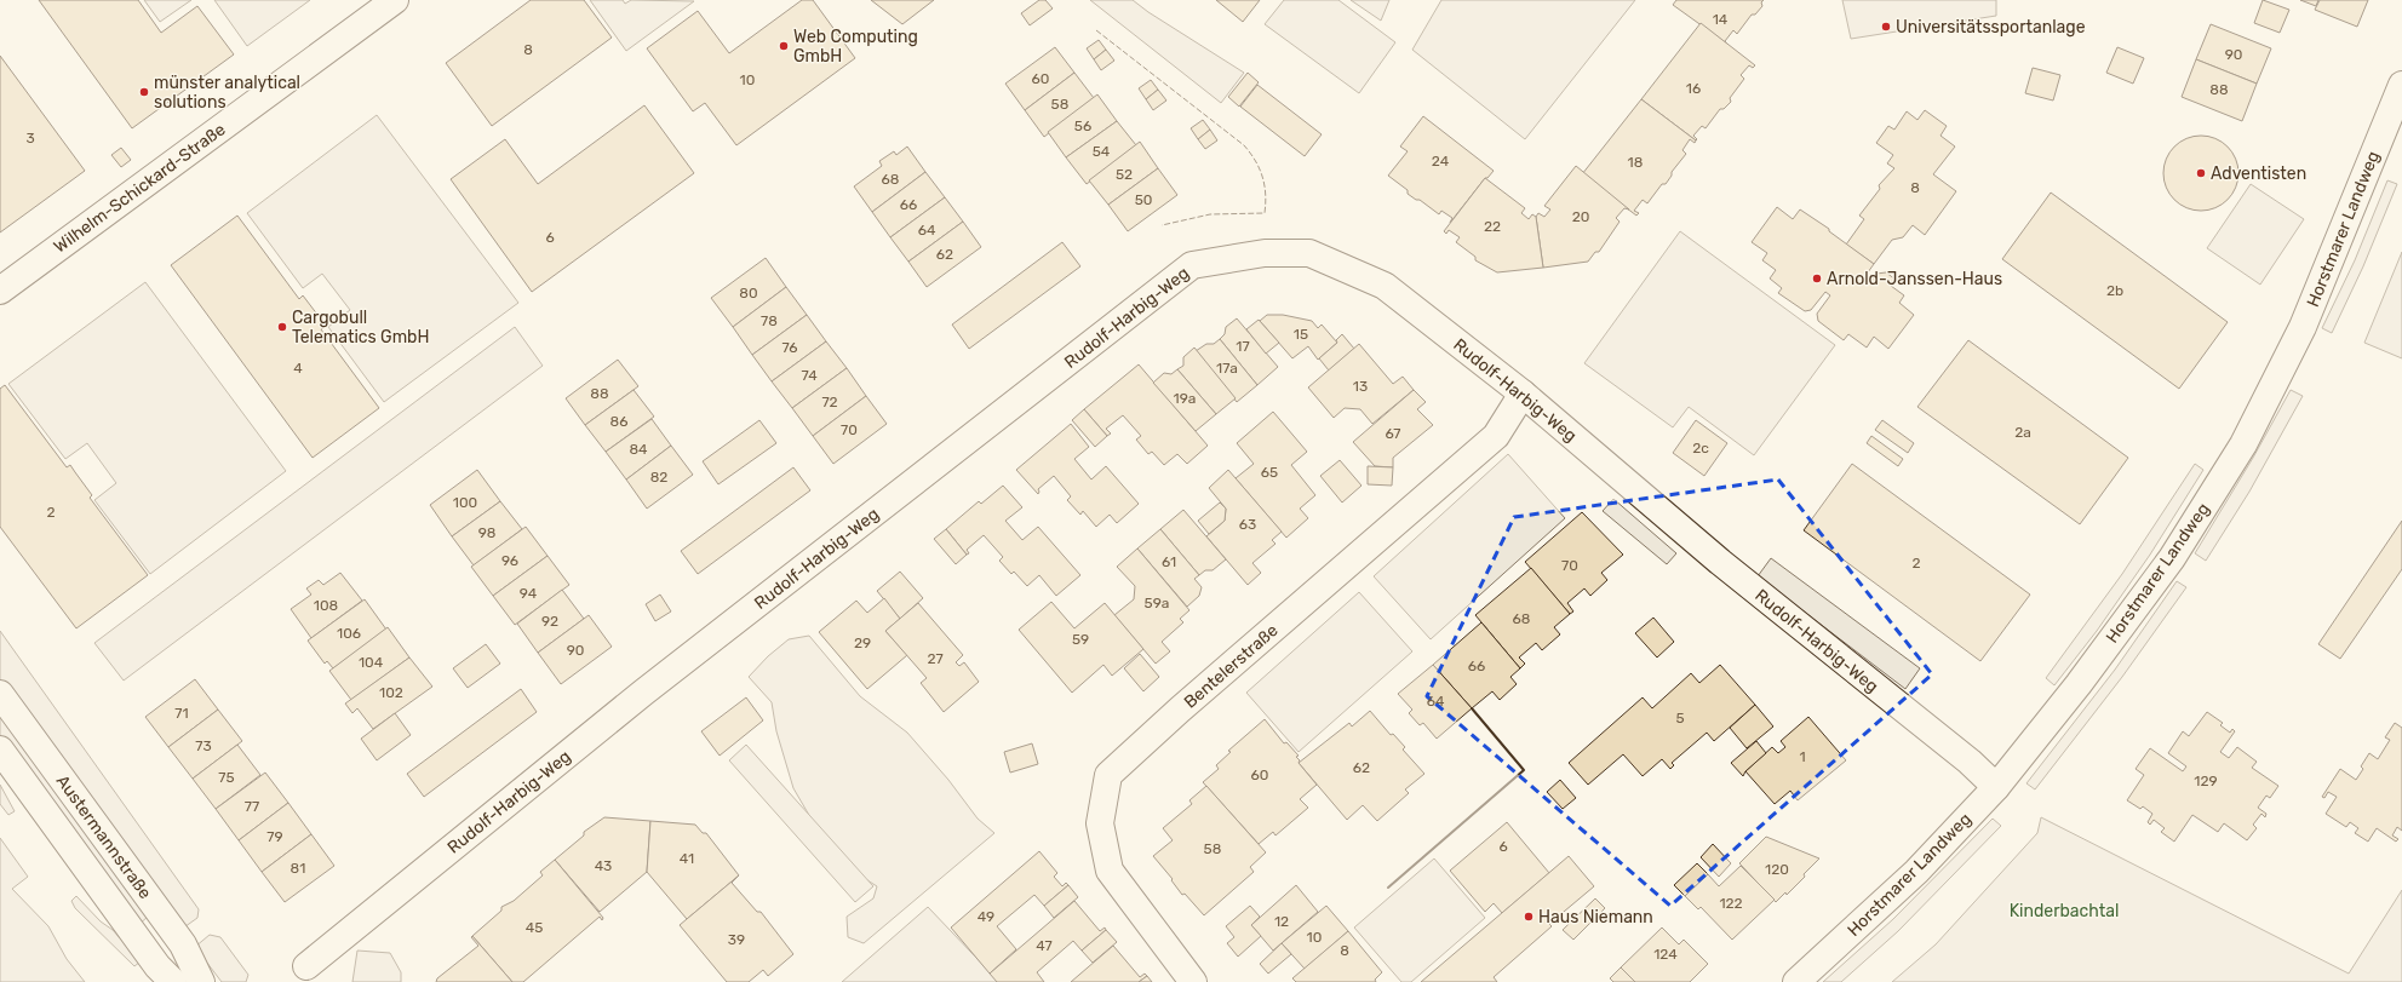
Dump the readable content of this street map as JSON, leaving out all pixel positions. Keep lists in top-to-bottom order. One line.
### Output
{"streets":{"street":["Wilhelm-Schickard-Straße","Horstmarer Landweg","Rudolf-Harbig-Weg","Bentelerstraße","Austermannstraße"]},"crossings":[["Horstmarer Landweg","Rudolf-Harbig-Weg"],["Rudolf-Harbig-Weg","Bentelerstraße"]],"parks":["Kinderbachtal"],"places":["Universitätssportanlage","Web Computing GmbH","münster analytical solutions","Adventisten","Arnold-Janssen-Haus","Cargobull Telematics GmbH","Haus Niemann"],"house_numbers":["14","8","90","60","10","16","88","58","56","3","54","24","18","52","68","8","50","66","20","22","64","6","62","2b","80","78","15","17","76","4","17a","74","13","88","19a","72","86","70","2a","67","2c","84","65","82","100","2","63","98","96","61","2","70","94","59a","108","68","92","106","59","29","90","27","104","66","102","64","71","5","73","1","62","60","75","129","77","79","6","58","41","43","81","120","122","49","12","45","10","39","47","8","124"]}
